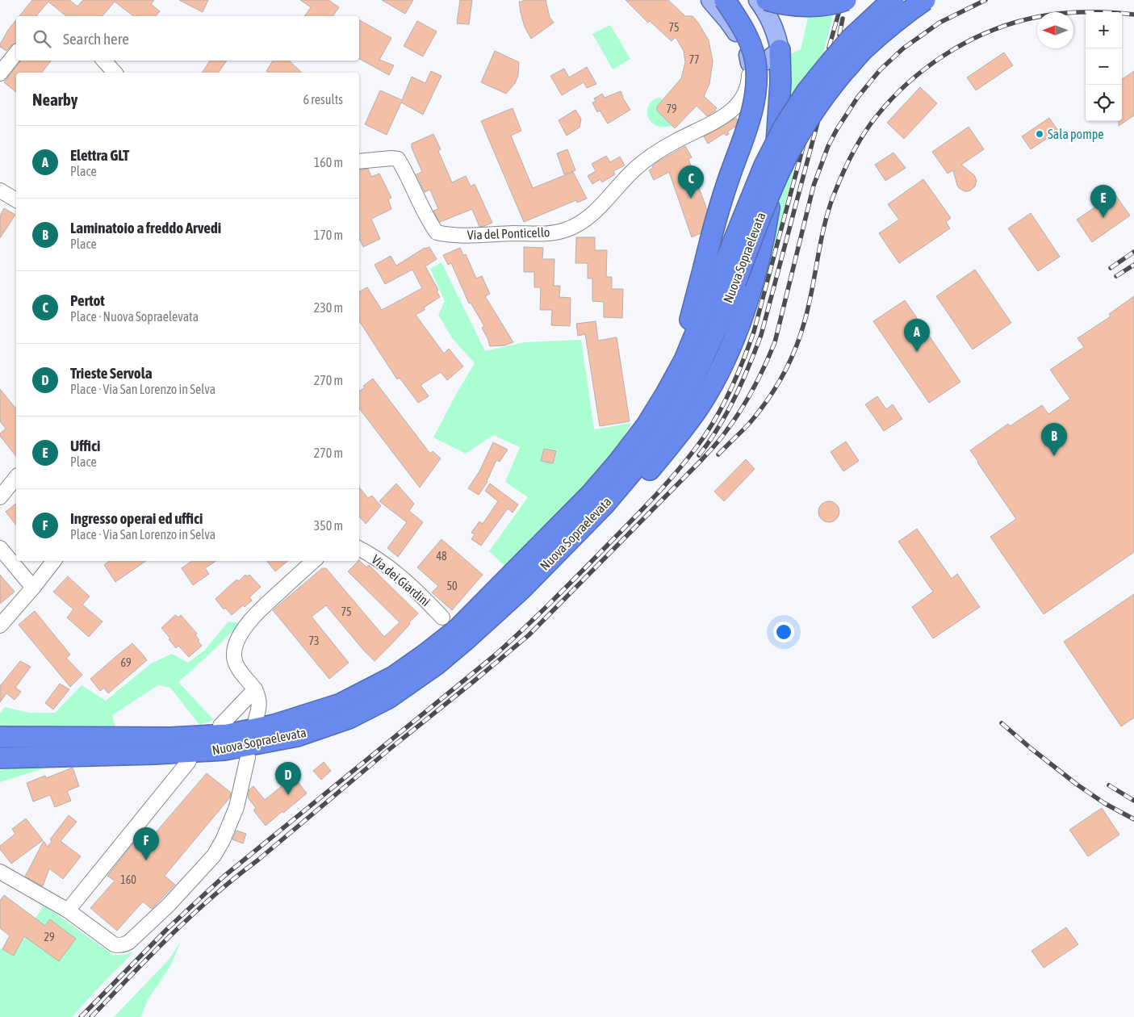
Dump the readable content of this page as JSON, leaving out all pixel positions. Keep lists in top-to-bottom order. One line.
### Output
{"streets":{"highway":["Nuova Sopraelevata"],"street":["Via del Ponticello","Via dei Giardini"]},"places":["Sala pompe"],"house_numbers":["75","77","79","48","50","75","73","69","160","29"],"north":"left","page":{"map_buttons":["+","−"],"search":"Search here","heading":["Nearby","6 results"],"list":[{"mark":"A","name":"Elettra GLT","note":"Place","value":"160 m"},{"mark":"B","name":"Laminatoio a freddo Arvedi","note":"Place","value":"170 m"},{"mark":"C","name":"Pertot","note":"Place · Nuova Sopraelevata","value":"230 m"},{"mark":"D","name":"Trieste Servola","note":"Place · Via San Lorenzo in Selva","value":"270 m"},{"mark":"E","name":"Uffici","note":"Place","value":"270 m"},{"mark":"F","name":"Ingresso operai ed uffici","note":"Place · Via San Lorenzo in Selva","value":"350 m"}],"pins":["C","E","A","B","D","F"]}}
